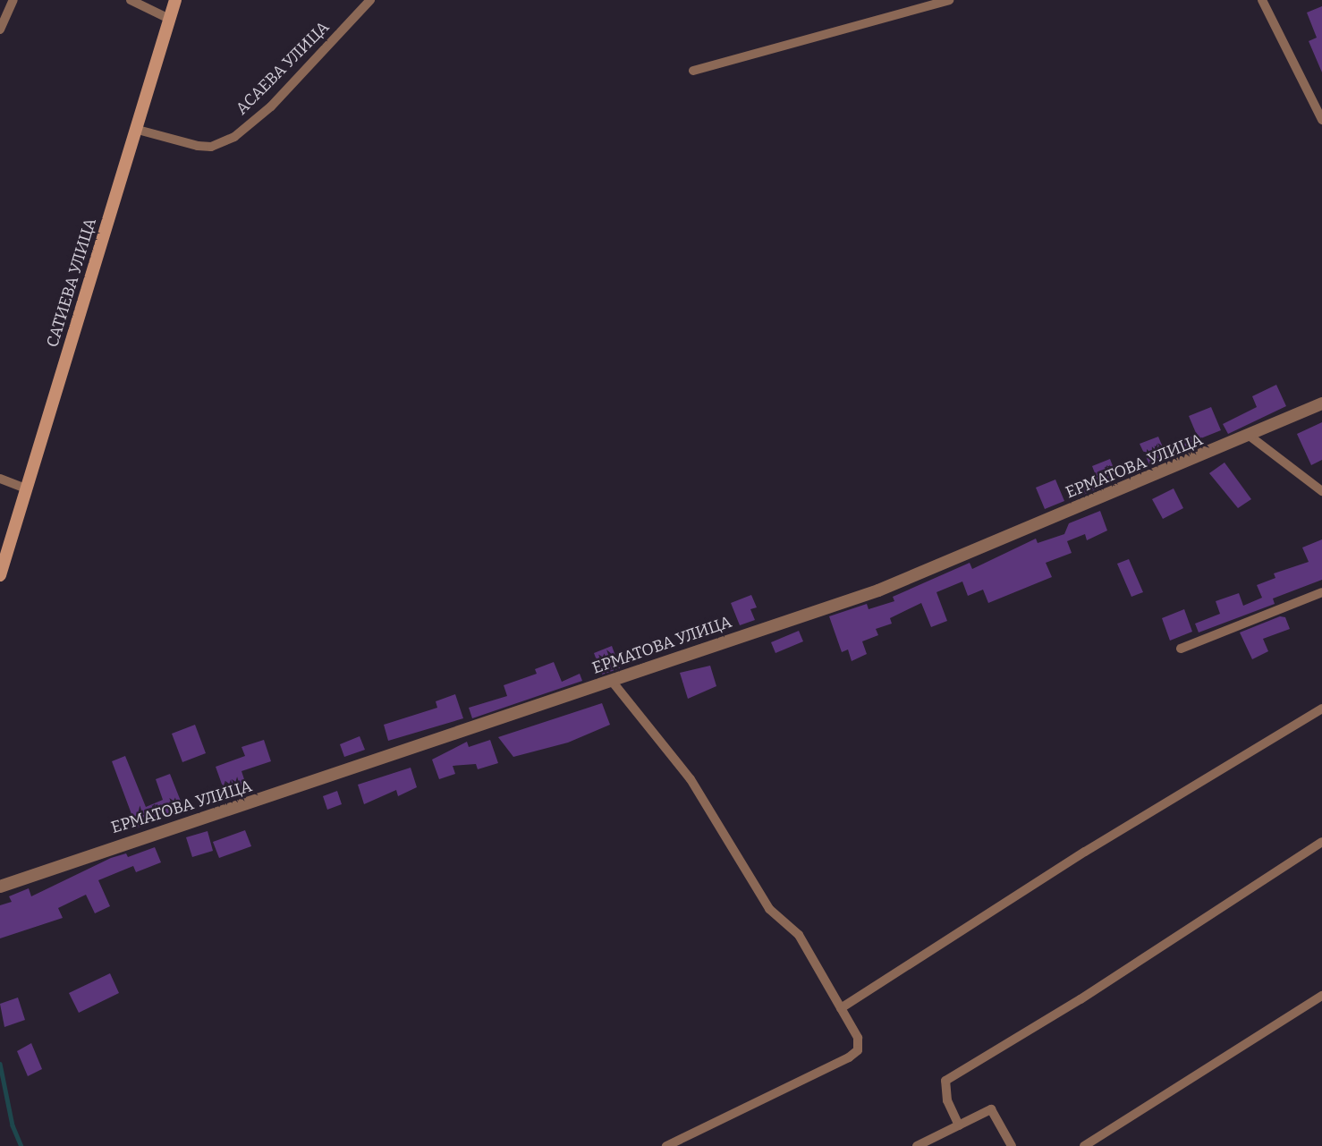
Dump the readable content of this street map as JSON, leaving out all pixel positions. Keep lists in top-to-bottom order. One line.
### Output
{"streets":{"main road":["САТИЕВА УЛИЦА"],"street":["АСАЕВА УЛИЦА","ЕРМАТОВА УЛИЦА"]},"crossings":[["АСАЕВА УЛИЦА","САТИЕВА УЛИЦА"]]}
